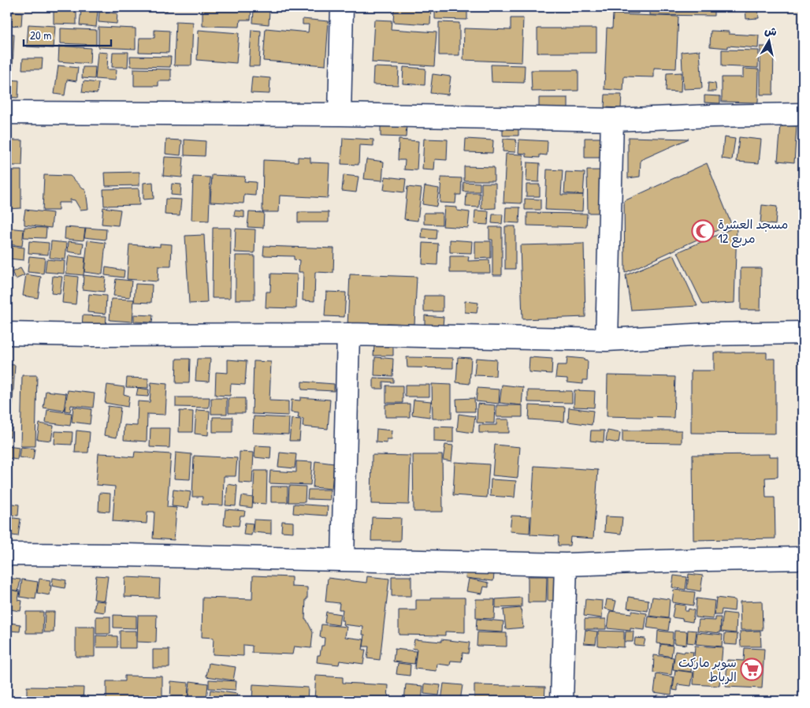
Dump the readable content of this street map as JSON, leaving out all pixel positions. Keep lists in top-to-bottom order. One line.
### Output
{"places":{"mosque":["مسجد العشرة مربع 12"],"supermarket":["سوبر ماركت الرباط"]},"scale_bar":"20 m","north":"top"}
